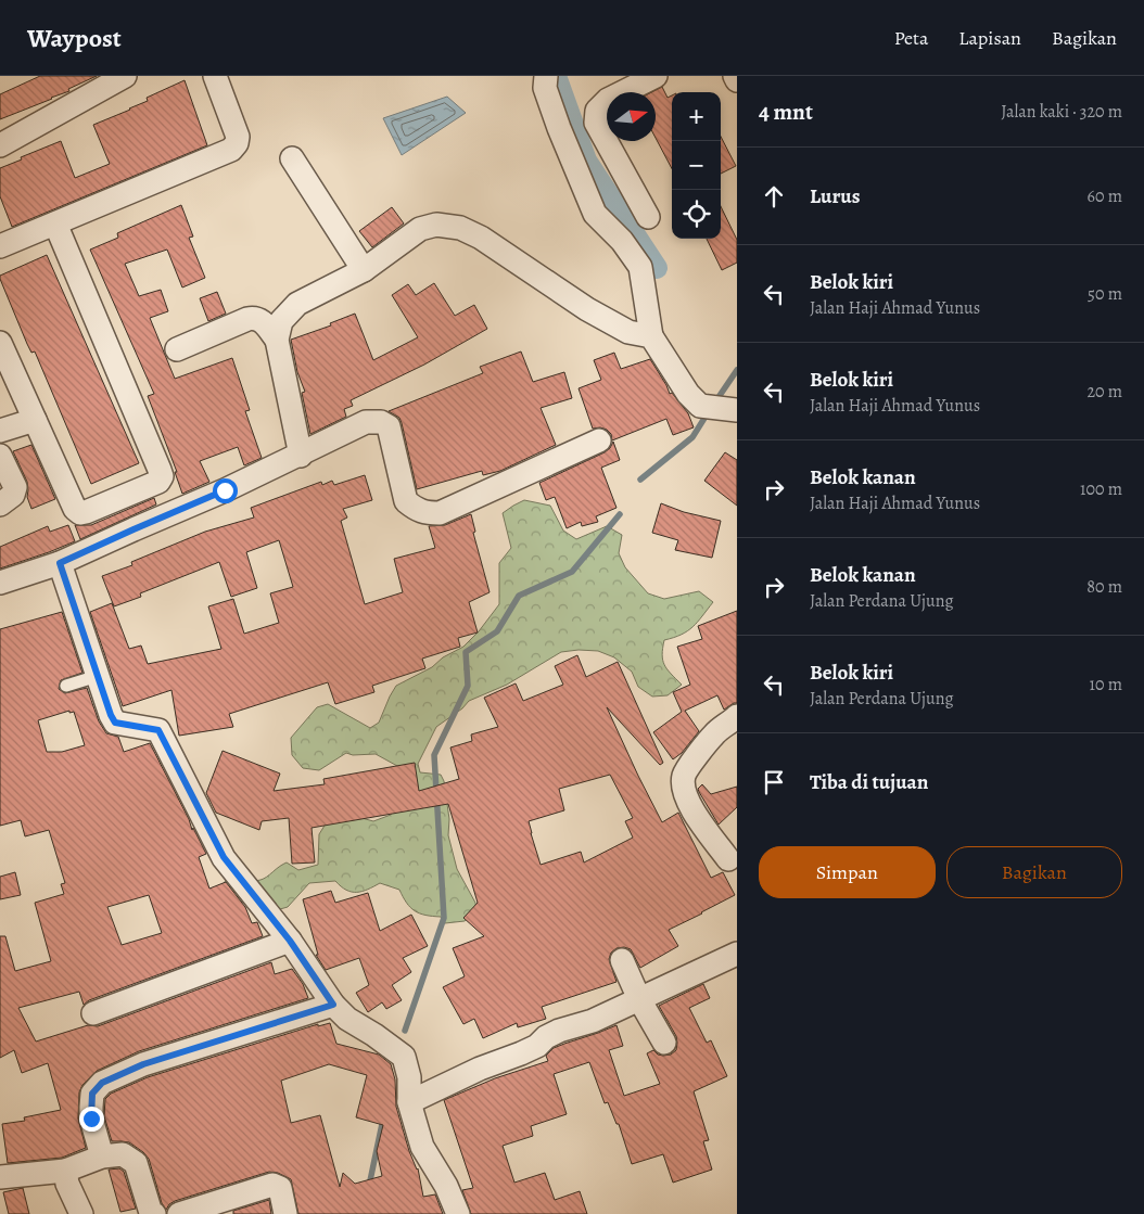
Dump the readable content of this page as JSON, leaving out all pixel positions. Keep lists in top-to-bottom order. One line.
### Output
{"north":"right","page":{"header":"Waypost","nav":["Peta","Lapisan","Bagikan"],"heading":["4 mnt","Jalan kaki · 320 m"],"map_buttons":["+","−"],"list":[["Lurus","60 m"],["Belok kiri","Jalan Haji Ahmad Yunus","50 m"],["Belok kiri","Jalan Haji Ahmad Yunus","20 m"],["Belok kanan","Jalan Haji Ahmad Yunus","100 m"],["Belok kanan","Jalan Perdana Ujung","80 m"],["Belok kiri","Jalan Perdana Ujung","10 m"],"Tiba di tujuan"],"buttons":["Simpan","Bagikan"]}}
